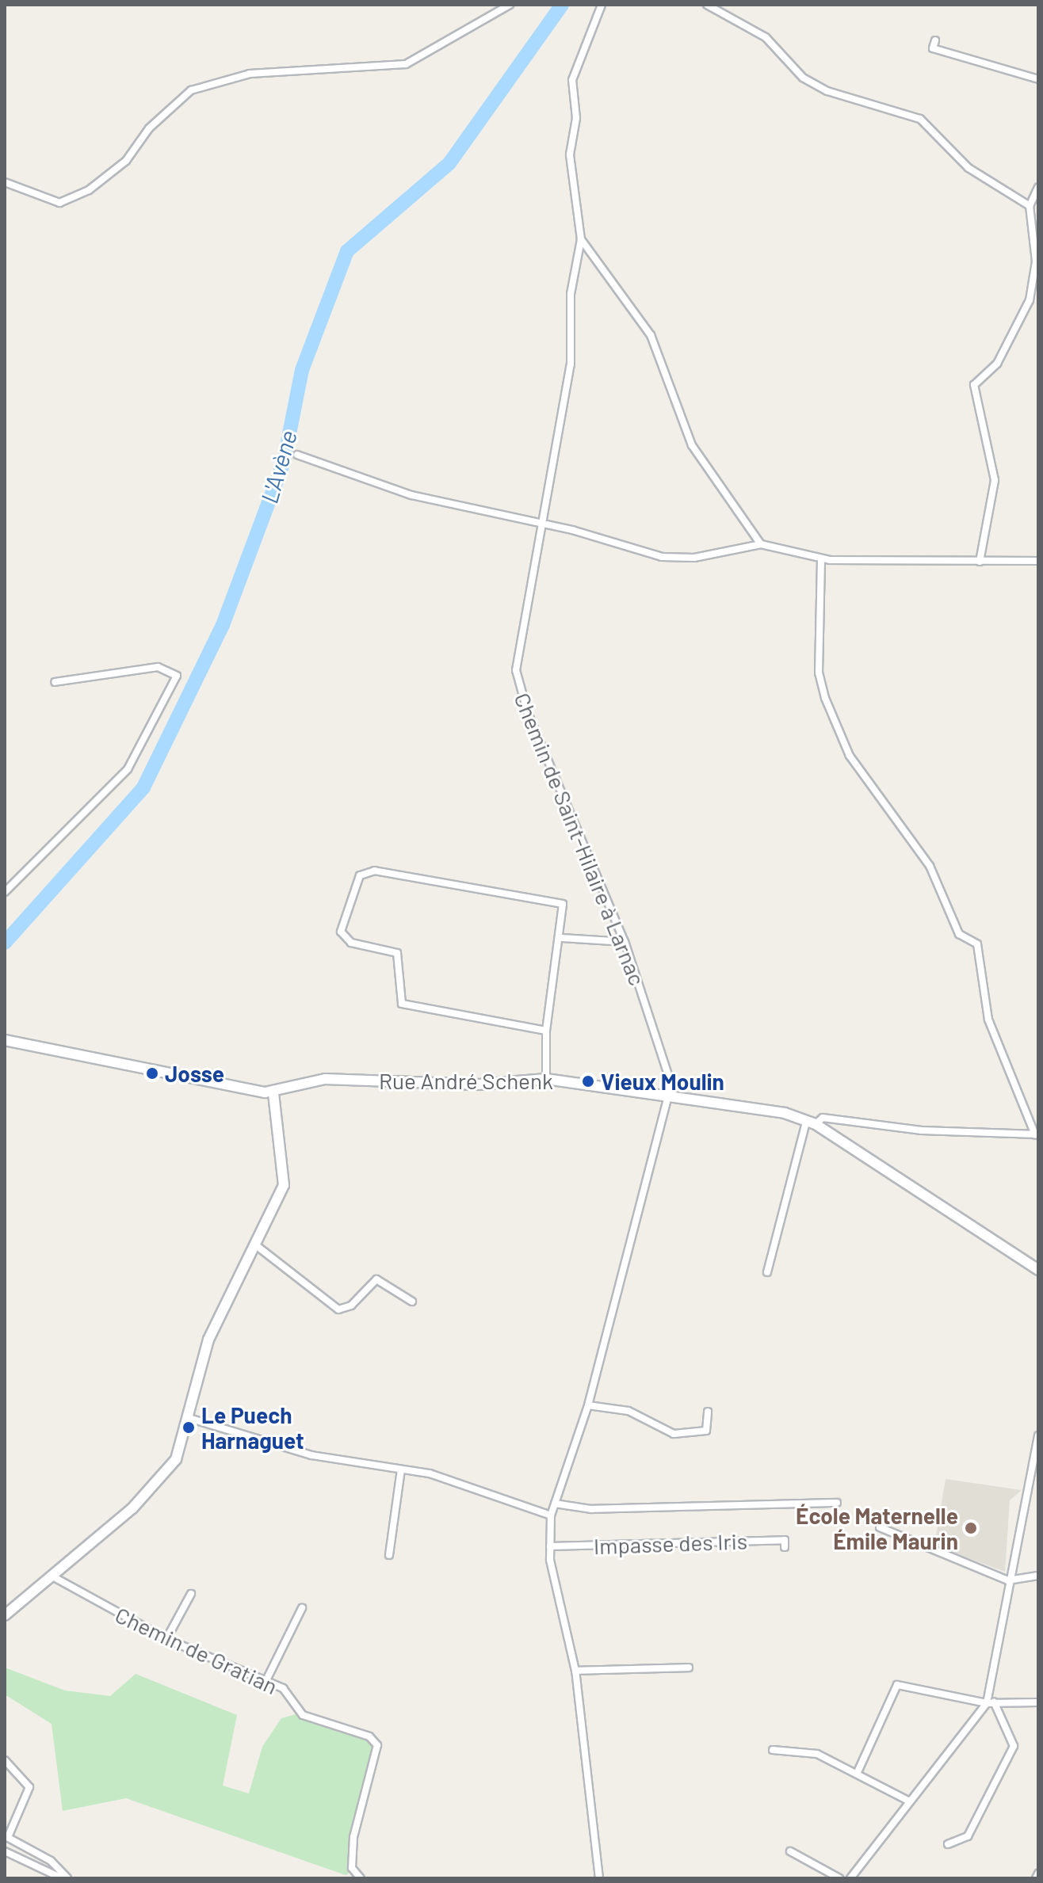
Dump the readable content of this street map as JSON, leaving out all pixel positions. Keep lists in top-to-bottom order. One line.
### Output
{"streets":{"street":["Chemin de Saint-Hilaire à Larnac","Rue André Schenk","Impasse des Iris","Chemin de Gratian"]},"crossings":[["Chemin de Saint-Hilaire à Larnac","Rue André Schenk"],["Chemin de Saint-Hilaire à Larnac","Impasse des Iris"]],"water":["L'Avène"],"places":["Josse","Vieux Moulin","Le Puech Harnaguet","École Maternelle Émile Maurin"]}
